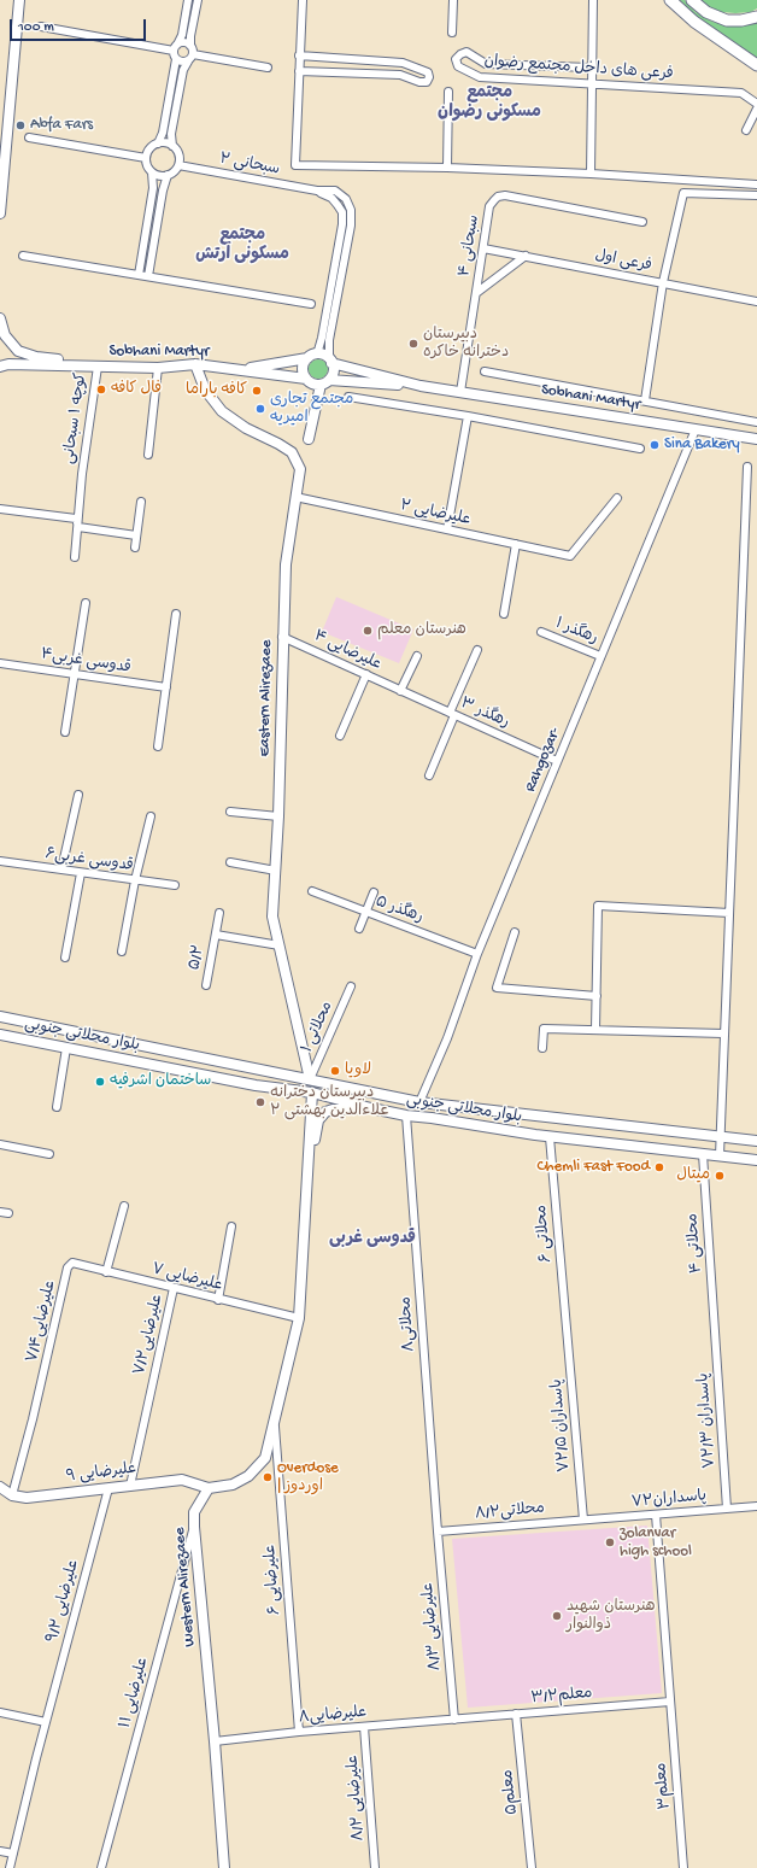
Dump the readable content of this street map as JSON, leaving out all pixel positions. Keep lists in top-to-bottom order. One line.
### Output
{"streets":{"street":["فرعی های داخل مجتمع رضوان","سبحانی ۲","سبحانی ۴","فرعی اول","Sobhani Martyr","کوچه ۱ سبحانی","۲ علیرضایی","۱ رهگذر","۴ علیرضایی","قدوسی غربی۴","Eastern Alirezaee","۳ رهگذر","Rahgozar-","قدوسی غربی۶","۵ رهگذر","۵/۲","۱ محلاتی","بلوار محلاتی جنوبی","۶ محلاتی","۴ محلاتی","۷ علیرضایی","علیرضایی۷/۴","محلاتی۸","علیرضایی۷/۲","۷۲/۳ پاسداران","۷۲/۵ پاسداران","۹ علیرضایی","پاسداران۷۲","محلاتی۸/۲","۶ علیرضایی","Western Alirezaee","۹/۲ علیرضایی","۸/۳ علیرضایی","۱۱ علیرضایی","معلم۳/۲","علیرضایی۸","معلم۳","معلم۵","علیرضایی ۸/۲"]},"crossings":[["سبحانی ۲","Sobhani Martyr"],["سبحانی ۴","فرعی اول"],["سبحانی ۴","Sobhani Martyr"],["Sobhani Martyr","کوچه ۱ سبحانی"],["Sobhani Martyr","Eastern Alirezaee"],["Sobhani Martyr","Rahgozar-"],["۲ علیرضایی","Eastern Alirezaee"],["۱ رهگذر","Rahgozar-"],["۴ علیرضایی","Eastern Alirezaee"],["۴ علیرضایی","۳ رهگذر"],["Eastern Alirezaee","۱ محلاتی"],["Eastern Alirezaee","بلوار محلاتی جنوبی"],["۳ رهگذر","Rahgozar-"],["Rahgozar-","۵ رهگذر"],["Rahgozar-","بلوار محلاتی جنوبی"],["۱ محلاتی","بلوار محلاتی جنوبی"],["بلوار محلاتی جنوبی","۶ محلاتی"],["بلوار محلاتی جنوبی","۴ محلاتی"],["بلوار محلاتی جنوبی","محلاتی۸"],["۶ محلاتی","۷۲/۵ پاسداران"],["۴ محلاتی","۷۲/۳ پاسداران"],["۷ علیرضایی","علیرضایی۷/۴"],["۷ علیرضایی","علیرضایی۷/۲"],["علیرضایی۷/۴","۹ علیرضایی"],["محلاتی۸","محلاتی۸/۲"],["محلاتی۸","۸/۳ علیرضایی"],["علیرضایی۷/۲","۹ علیرضایی"],["۷۲/۳ پاسداران","پاسداران۷۲"],["۷۲/۵ پاسداران","پاسداران۷۲"],["۷۲/۵ پاسداران","محلاتی۸/۲"],["۹ علیرضایی","Western Alirezaee"],["۹ علیرضایی","۹/۲ علیرضایی"],["پاسداران۷۲","محلاتی۸/۲"],["پاسداران۷۲","معلم۳"],["محلاتی۸/۲","۸/۳ علیرضایی"],["۶ علیرضایی","علیرضایی۸"],["Western Alirezaee","۱۱ علیرضایی"],["Western Alirezaee","علیرضایی۸"],["۸/۳ علیرضایی","معلم۳/۲"],["۸/۳ علیرضایی","علیرضایی۸"],["معلم۳/۲","علیرضایی۸"],["معلم۳/۲","معلم۳"],["معلم۳/۲","معلم۵"],["علیرضایی۸","علیرضایی ۸/۲"]],"districts":["مجتمع مسکونی رضوان","مجتمع مسکونی ارتش","قدوسی غربی"],"places":["Abfa Fars","دبیرستان دخترانه خاکره","فال کافه","کافه باراما","مجتمع تجاری امیریه","Sina Bakery","هنرستان معلم","لاویا","ساختمان اشرفیه","دبیرستان دخترانه علاءالدین بهشتی ۲","Chemli Fast Food","میتال","Overdose | اوردوز","zolanvar high school","هنرستان شهید ذوالنوار"],"scale_bar":"100 m"}
